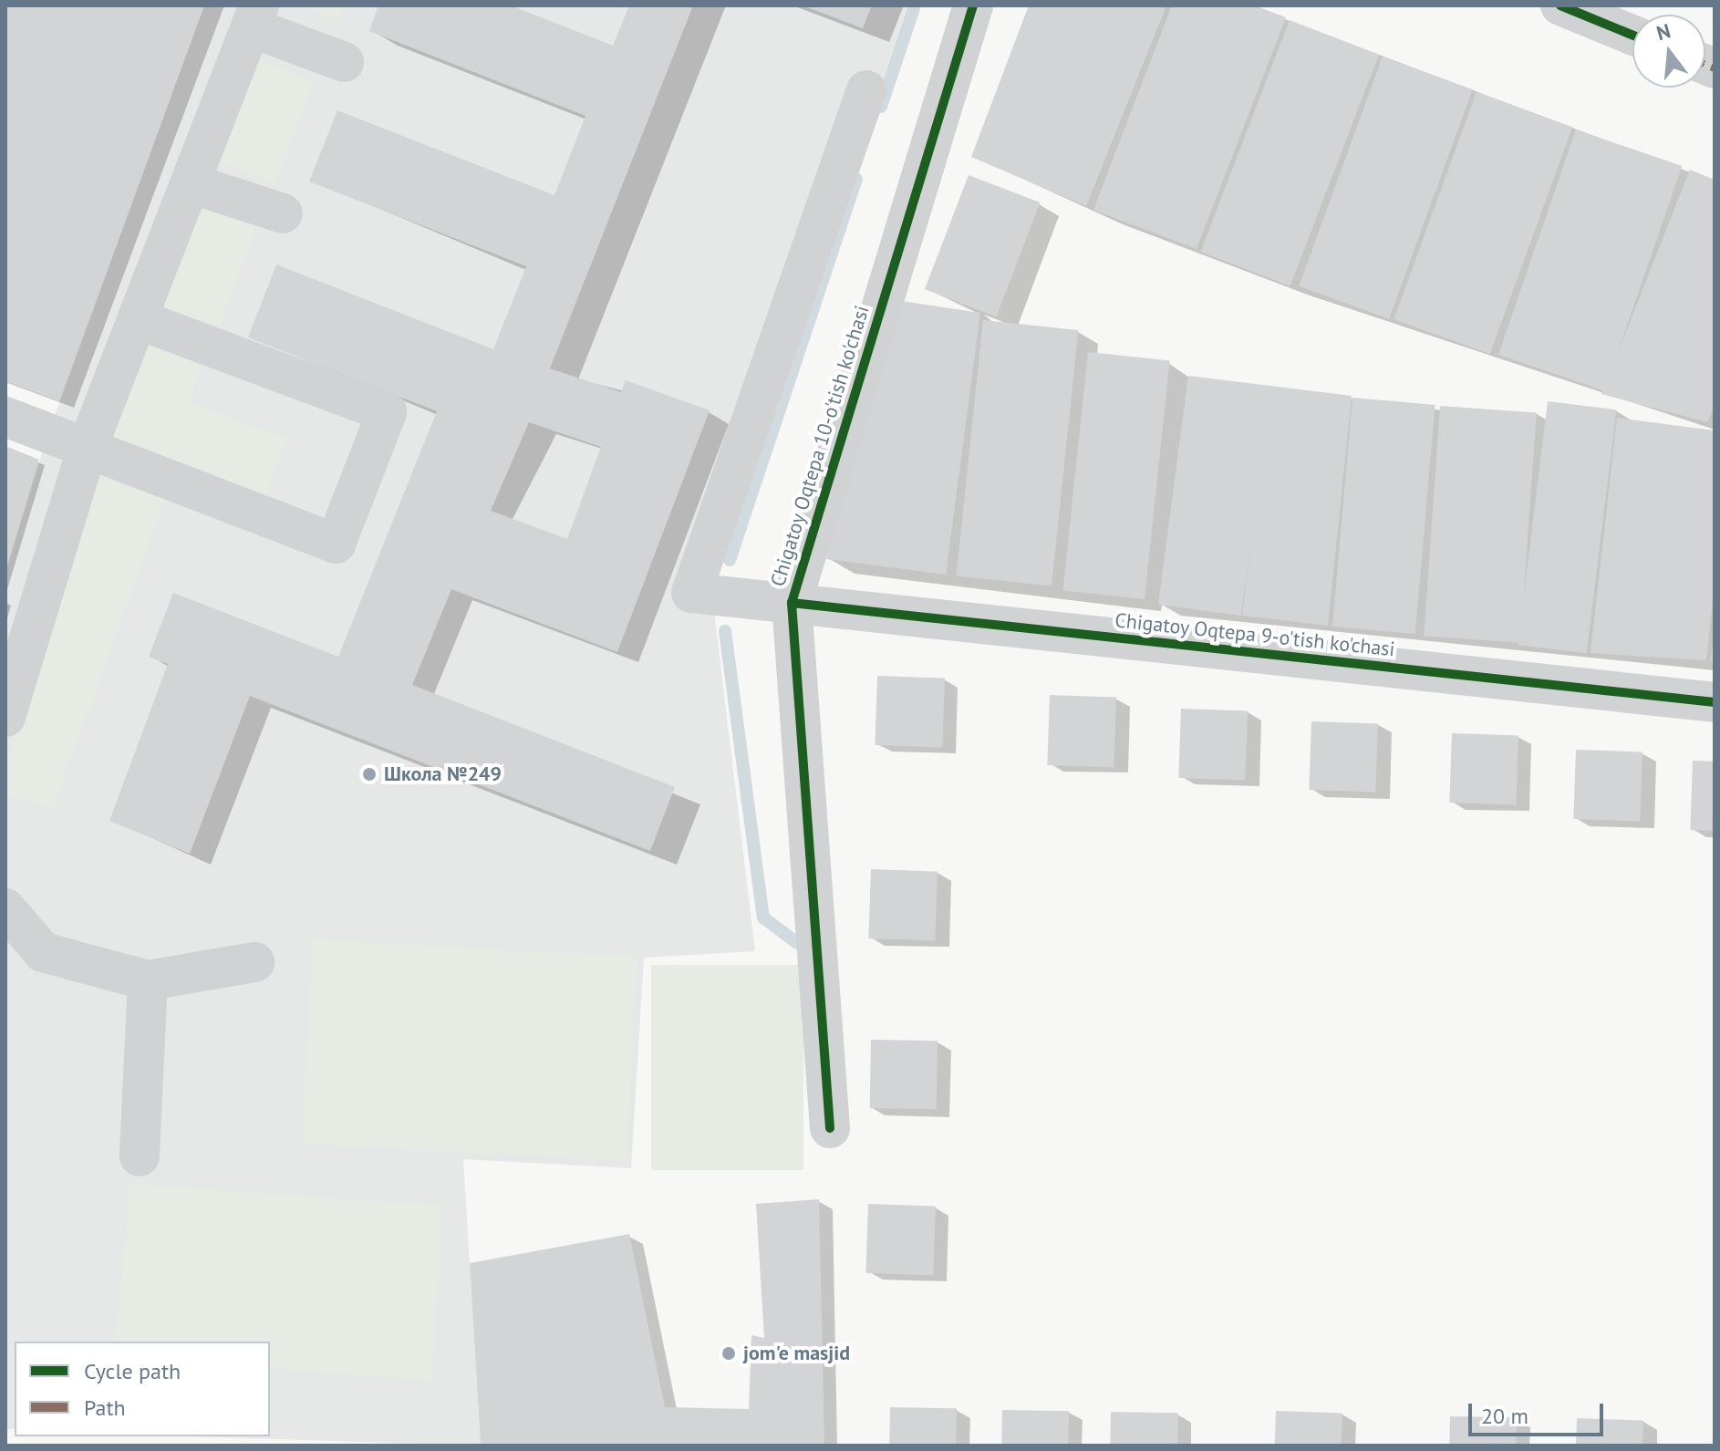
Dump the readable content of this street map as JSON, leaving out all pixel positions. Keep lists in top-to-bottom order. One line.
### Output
{"streets":{"street":["Chigatoy Oqtepa 10-o'tish ko'chasi","Chigatoy Oqtepa 9-o'tish ko'chasi"]},"crossings":[["Chigatoy Oqtepa 10-o'tish ko'chasi","Chigatoy Oqtepa 9-o'tish ko'chasi"]],"places":["Школа №249","jom'e masjid"],"legend":["Cycle path","Path"],"scale_bar":"20 m","north":"top"}
